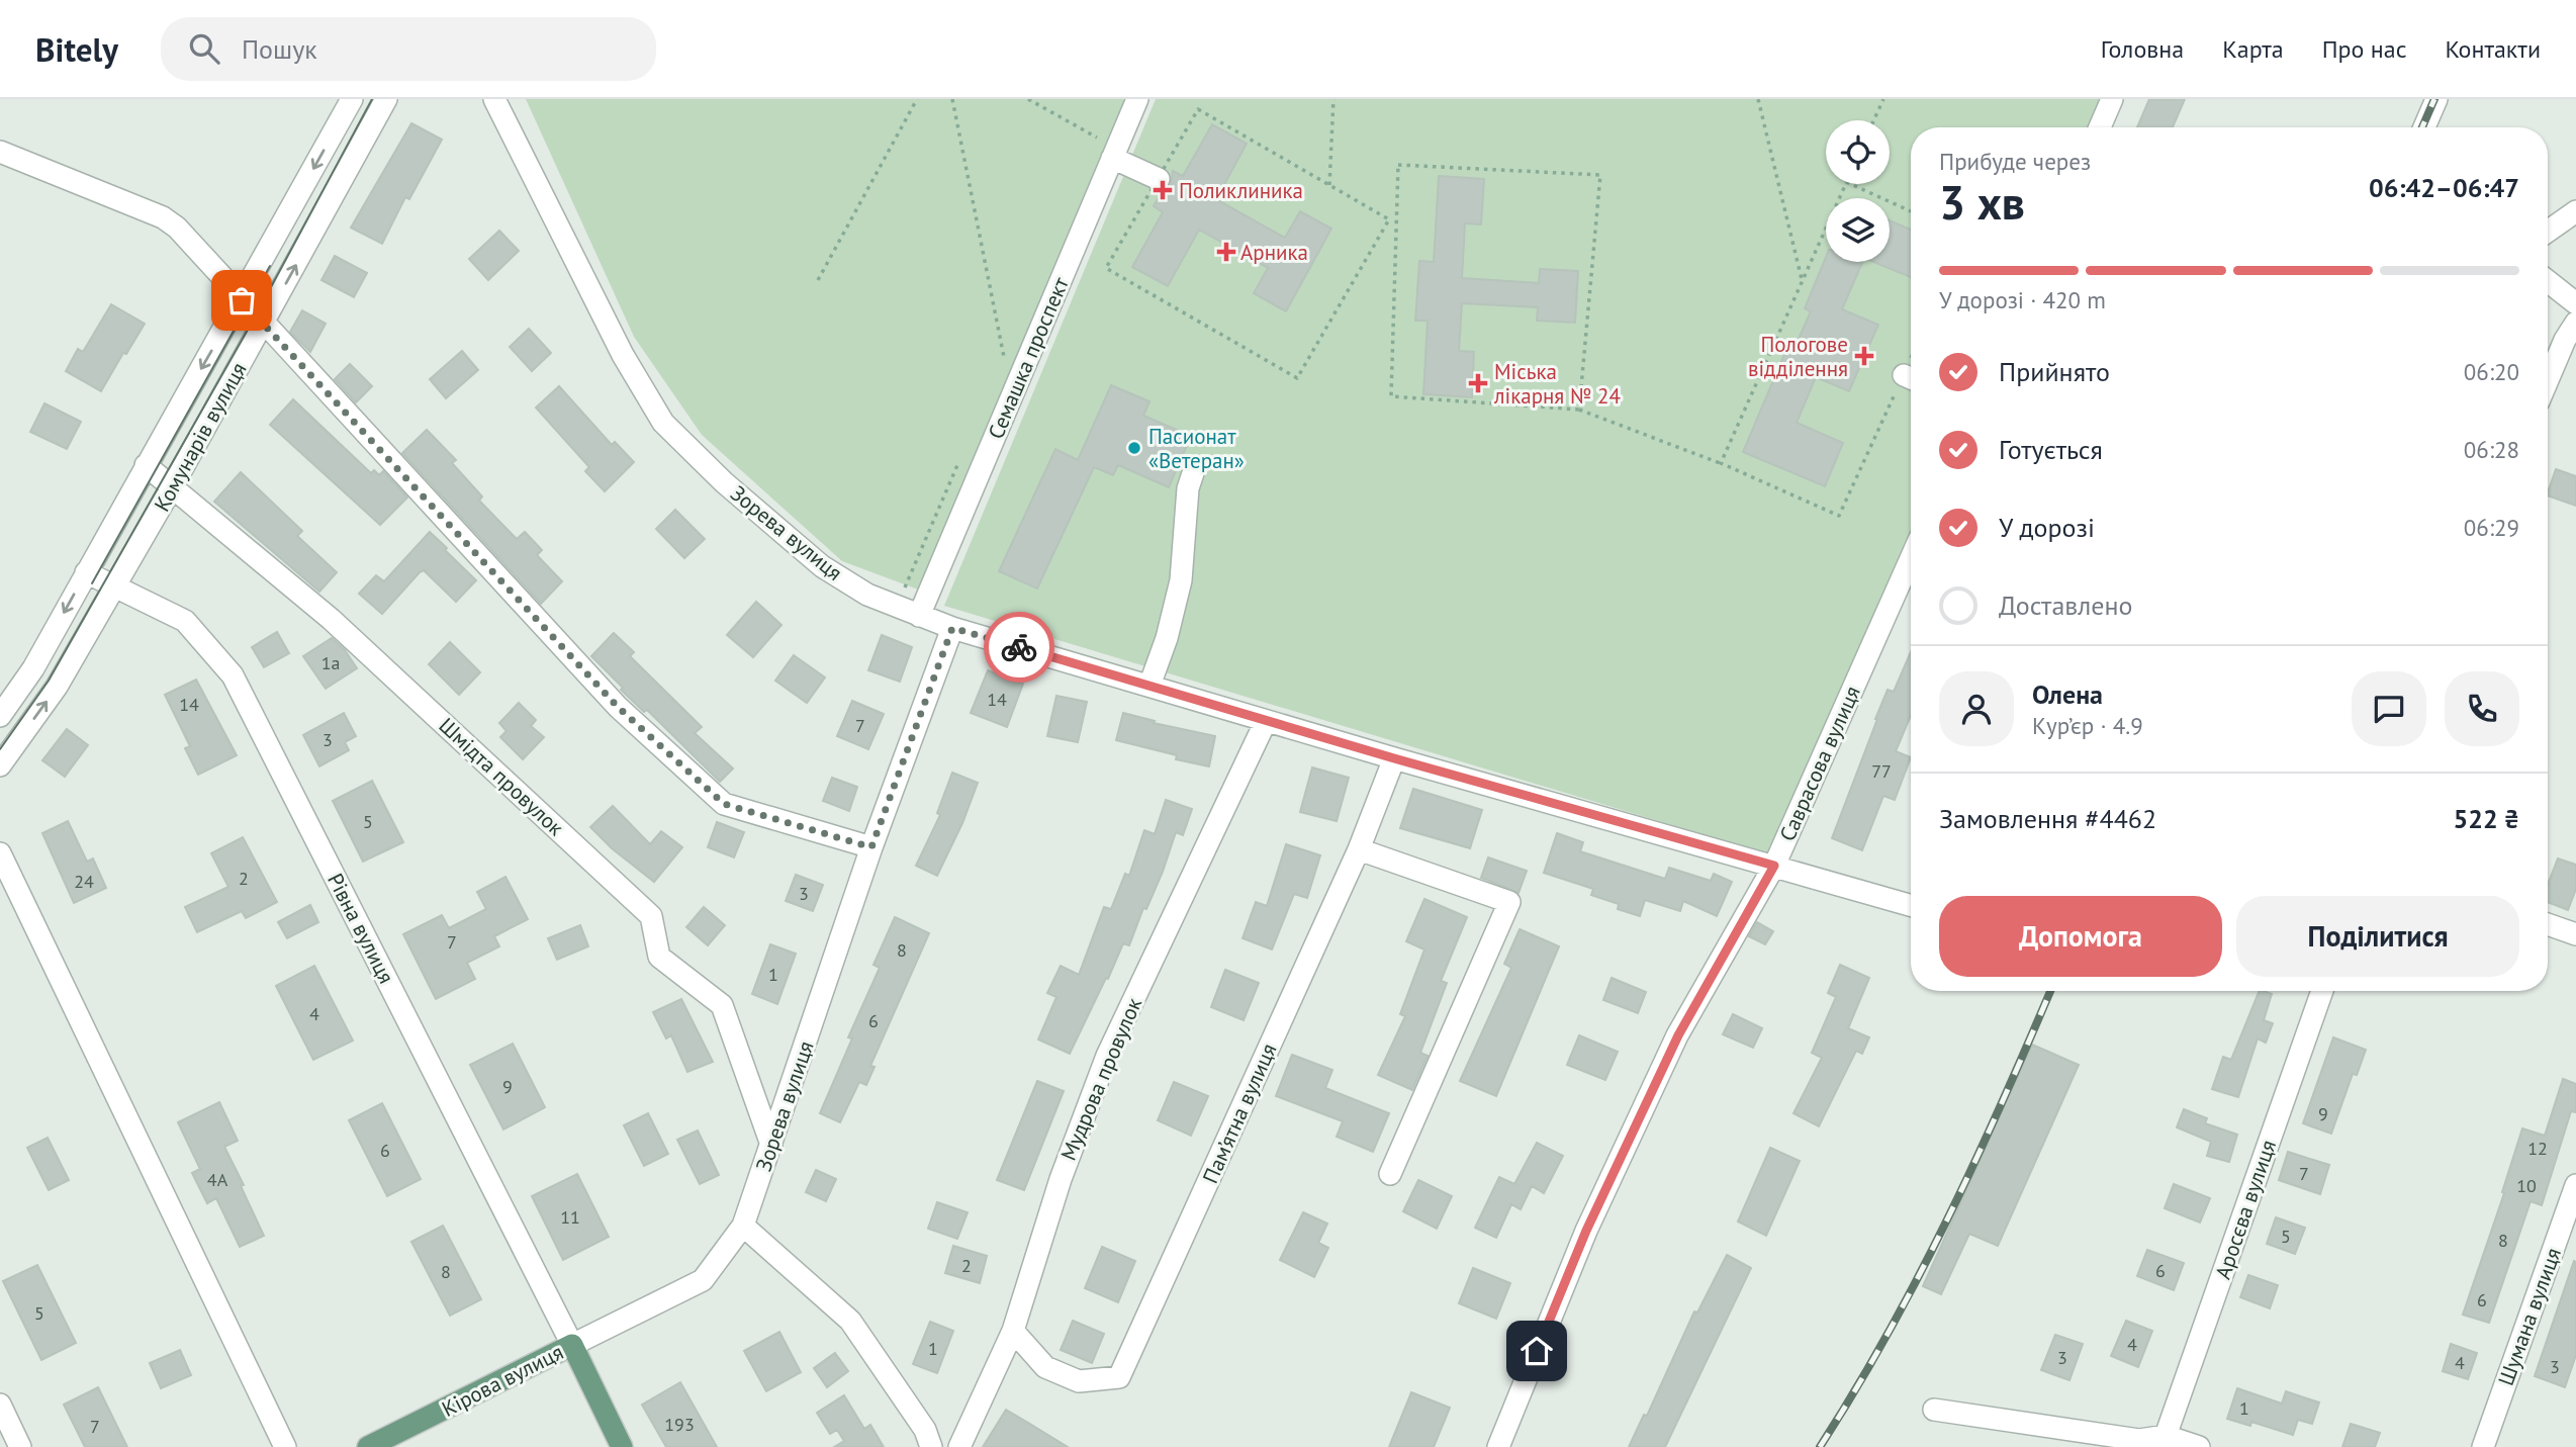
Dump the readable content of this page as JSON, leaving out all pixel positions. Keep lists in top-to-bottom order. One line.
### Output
{"streets":{"main road":["Кірова вулиця"],"street":["Семашка проспект","Комунарів вулиця","Зорева вулиця","Саврасова вулиця","Шмідта провулок","Рівна вулиця","Мудрова провулок","Пам’ятна вулиця","Аросєва вулиця","Шумана вулиця"]},"crossings":[["Семашка проспект","Зорева вулиця"],["Комунарів вулиця","Шмідта провулок"],["Комунарів вулиця","Рівна вулиця"],["Зорева вулиця","Шмідта провулок"],["Зорева вулиця","Рівна вулиця"],["Зорева вулиця","Кірова вулиця"],["Рівна вулиця","Кірова вулиця"],["Мудрова провулок","Пам’ятна вулиця"]],"places":{"health":["Поликлиника","Арника","Пологове відділення","Міська лікарня № 24"],"other":["Пасионат «Ветеран»"]},"house_numbers":["1а","14","14","7","3","77","5","2","24","3","7","8","1","4","6","9","9","12","6","7","4А","10","11","5","8","2","6","8","6","5","4","1","3","4","3","1","193","7"],"page":{"header":"Bitely","search":"Пошук","nav":["Головна","Карта","Про нас","Контакти"],"heading":["3 хв","Прибуде через","06:42–06:47"],"panel":["Олена","Кур’єр · 4.9","Замовлення #4462","522 ₴"],"bar":"У дорозі · 420 m","list":[["Прийнято","06:20"],["Готується","06:28"],["У дорозі","06:29"],"Доставлено"],"buttons":["Допомога","Поділитися"]}}
